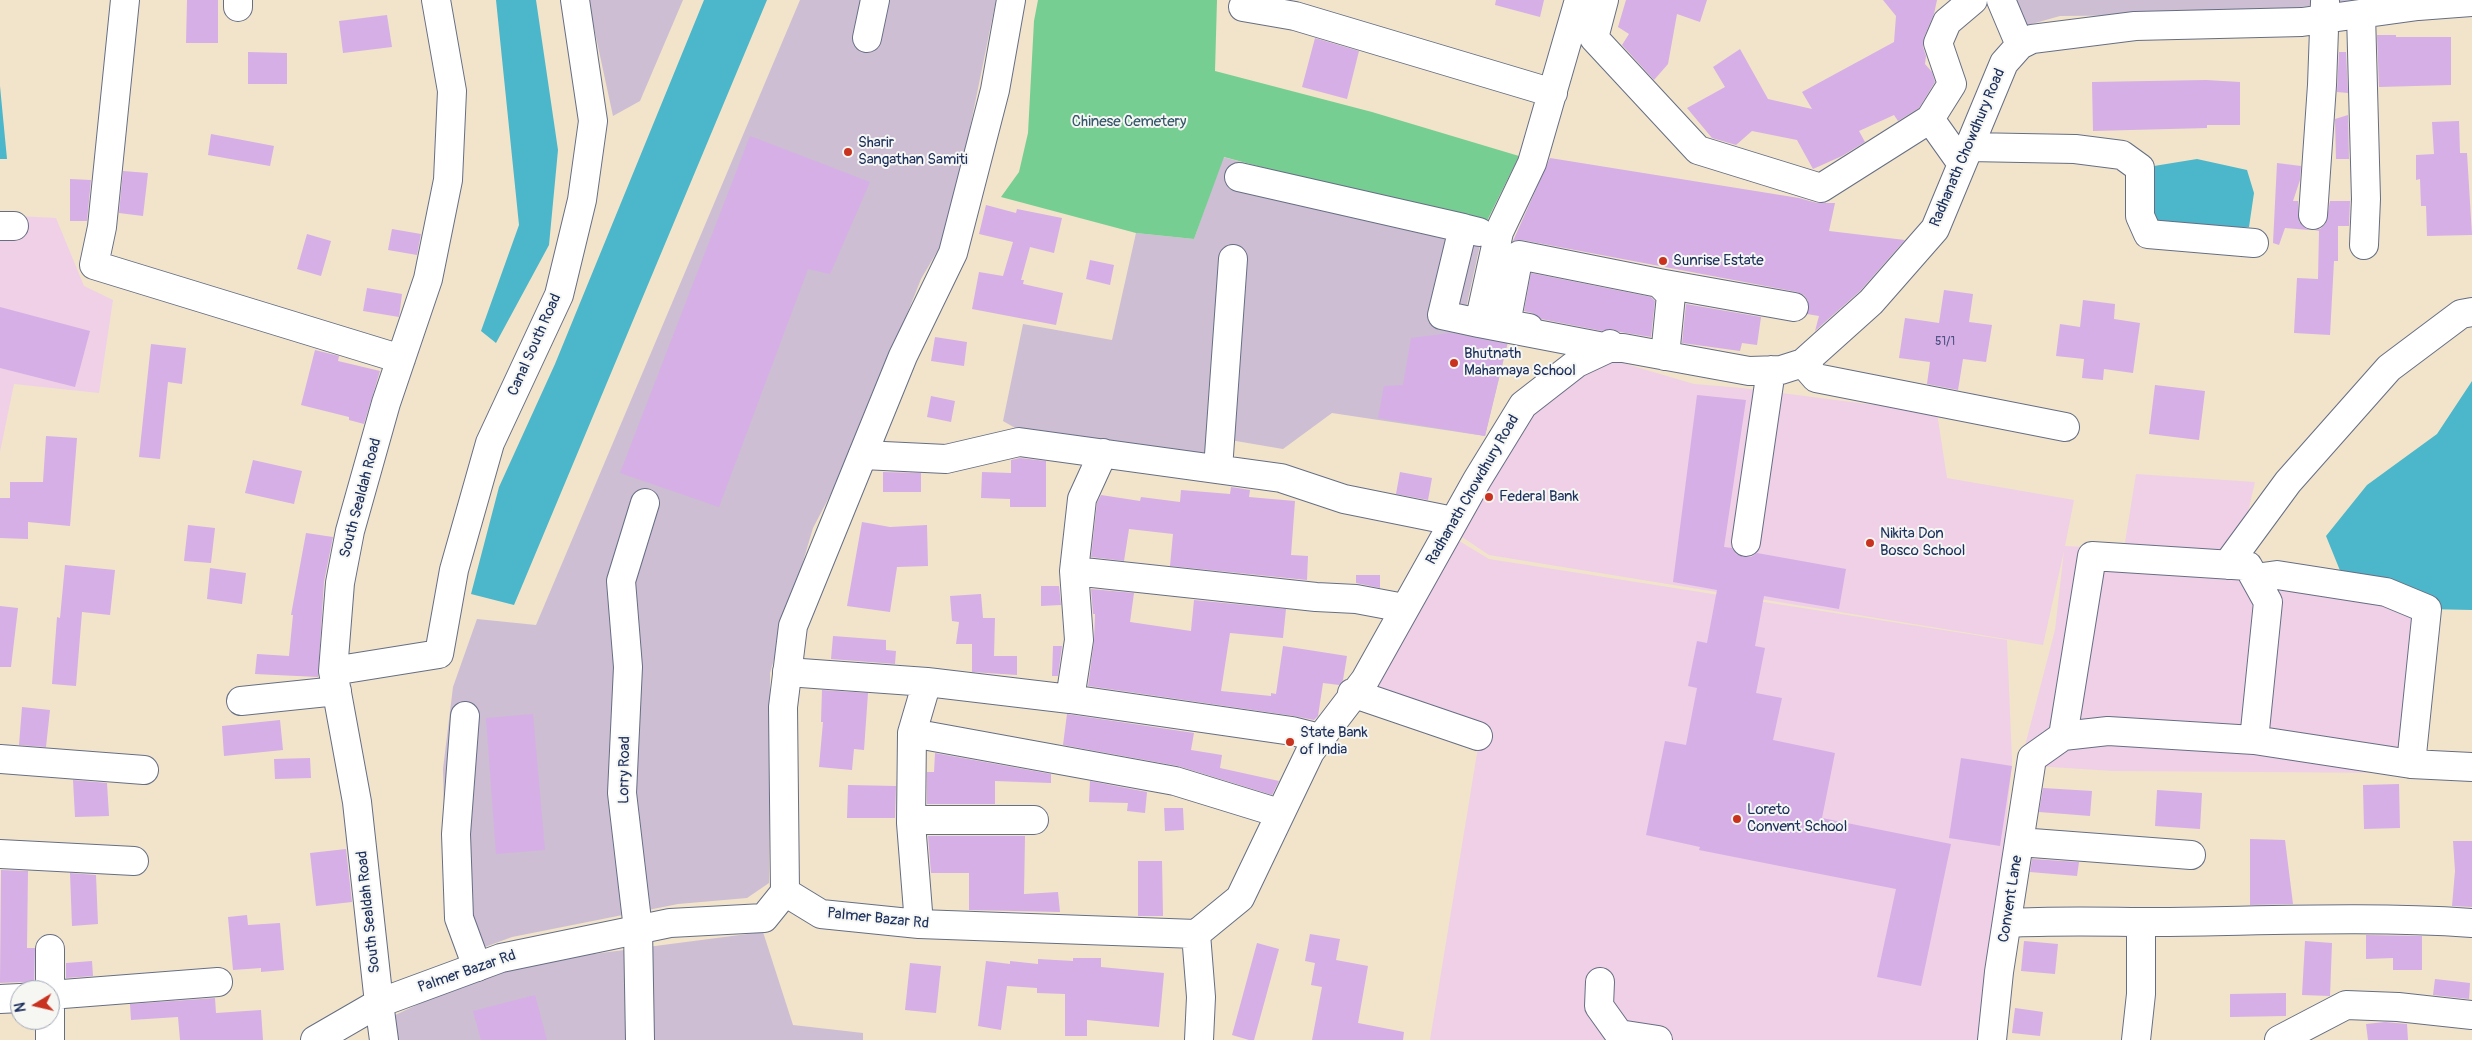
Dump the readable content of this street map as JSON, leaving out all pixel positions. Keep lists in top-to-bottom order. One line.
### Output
{"streets":{"street":["Radhanath Chowdhury Road","Canal South Road","South Sealdah Road","Lorry Road","Convent Lane","Palmer Bazar Rd"]},"crossings":[["Radhanath Chowdhury Road","Palmer Bazar Rd"],["Canal South Road","South Sealdah Road"],["South Sealdah Road","Palmer Bazar Rd"],["Lorry Road","Palmer Bazar Rd"]],"parks":["Chinese Cemetery"],"places":["Sharir Sangathan Samiti","Sunrise Estate","Bhutnath Mahamaya School","Federal Bank","Nikita Don Bosco School","State Bank of India","Loreto Convent School"],"house_numbers":["51/1"],"north":"left"}
